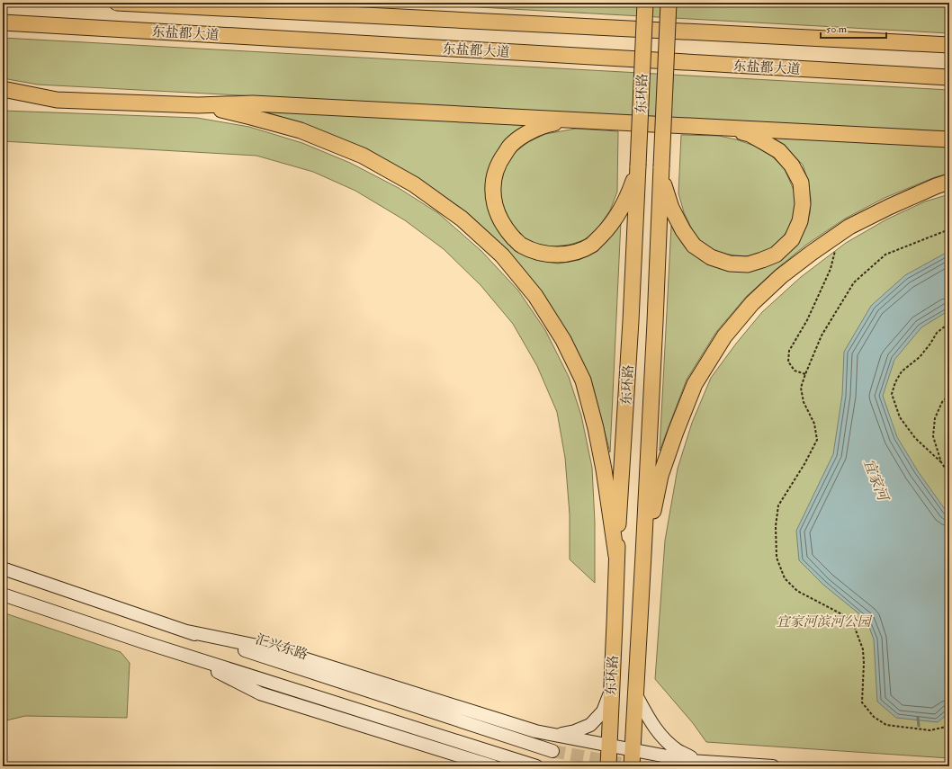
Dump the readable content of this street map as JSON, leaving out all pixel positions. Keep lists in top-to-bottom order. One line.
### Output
{"streets":{"highway":["东盐都大道","东环路"],"main road":["汇兴东路"]},"water":["宜家河"],"parks":["宜家河滨河公园"],"scale_bar":"50 m"}
